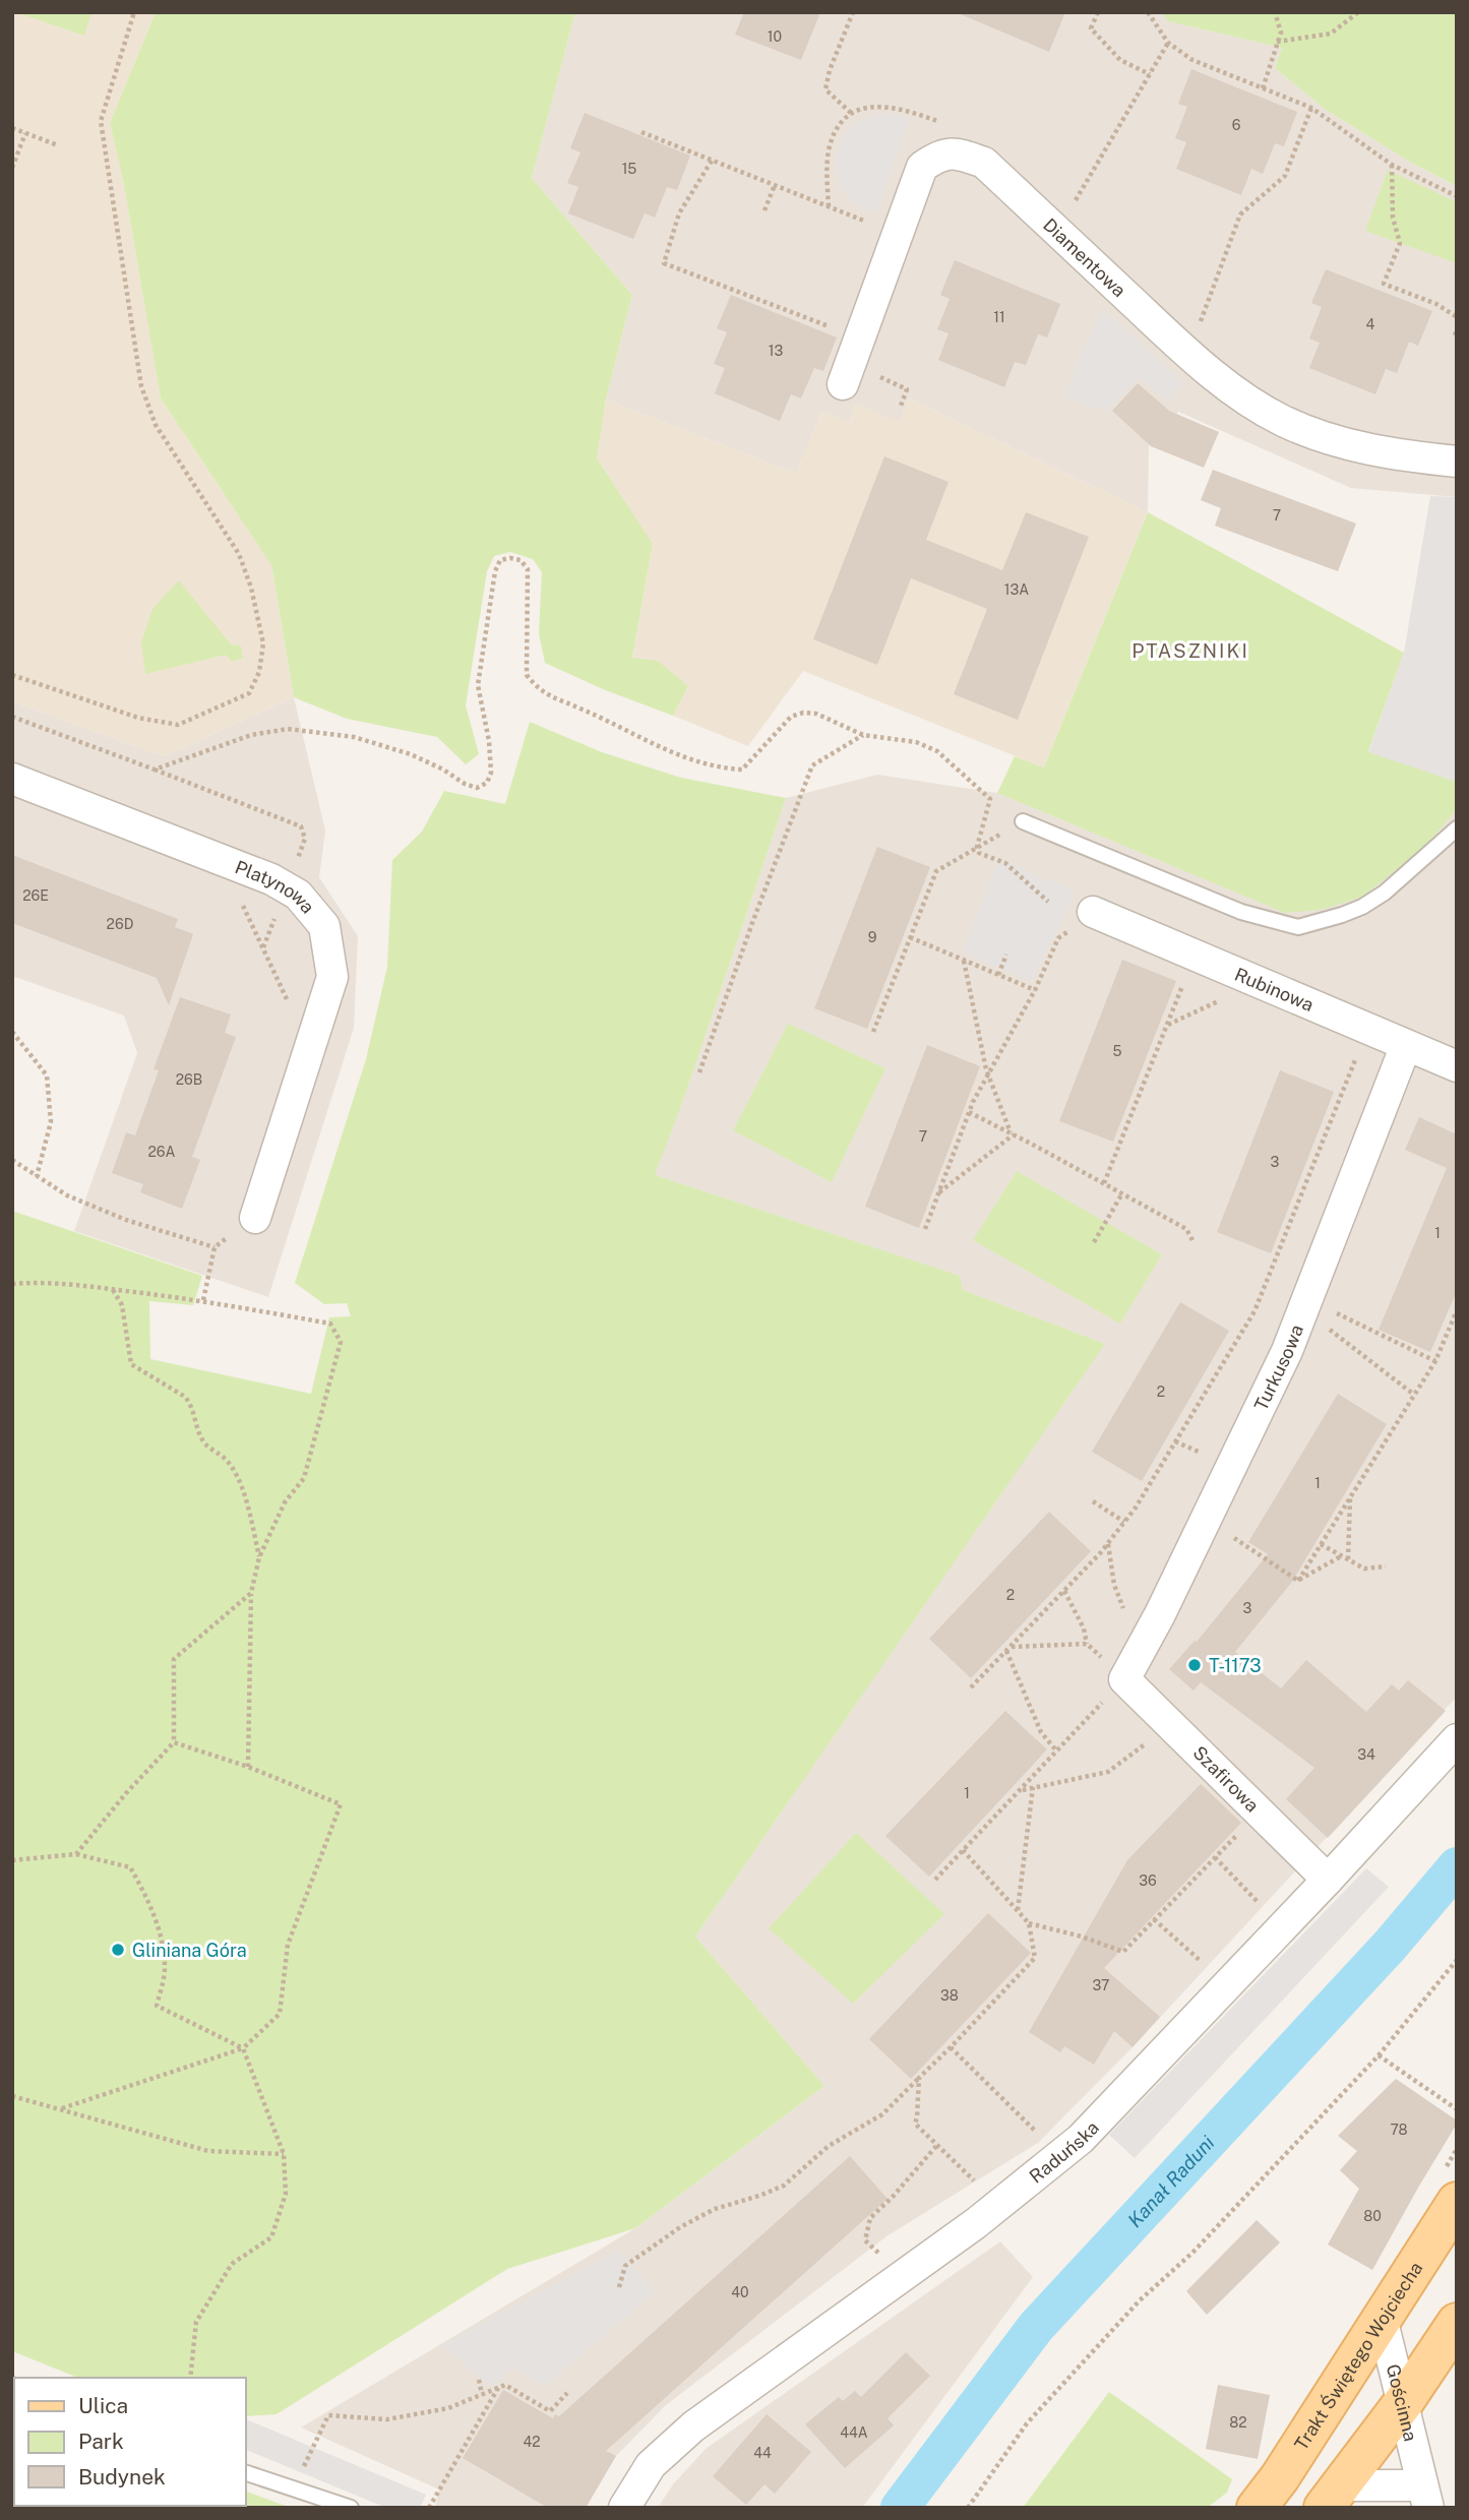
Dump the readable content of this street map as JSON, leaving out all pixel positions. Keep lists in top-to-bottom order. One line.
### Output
{"streets":{"main road":["Trakt Świętego Wojciecha"],"street":["Diamentowa","Platynowa","Rubinowa","Turkusowa","Szafirowa","Raduńska","Gościnna"]},"crossings":[["Rubinowa","Turkusowa"],["Turkusowa","Szafirowa"],["Szafirowa","Raduńska"],["Trakt Świętego Wojciecha","Gościnna"]],"districts":["PTASZNIKI"],"water":["Kanał Raduni"],"places":["T-1173","Gliniana Góra"],"house_numbers":["10","6","15","11","4","13","7","13A","26E","26D","9","5","26B","7","26A","3","1","2","1","2","3","34","1","36","37","38","78","80","40","82","44A","42","44"],"legend":["Ulica","Park","Budynek"]}
